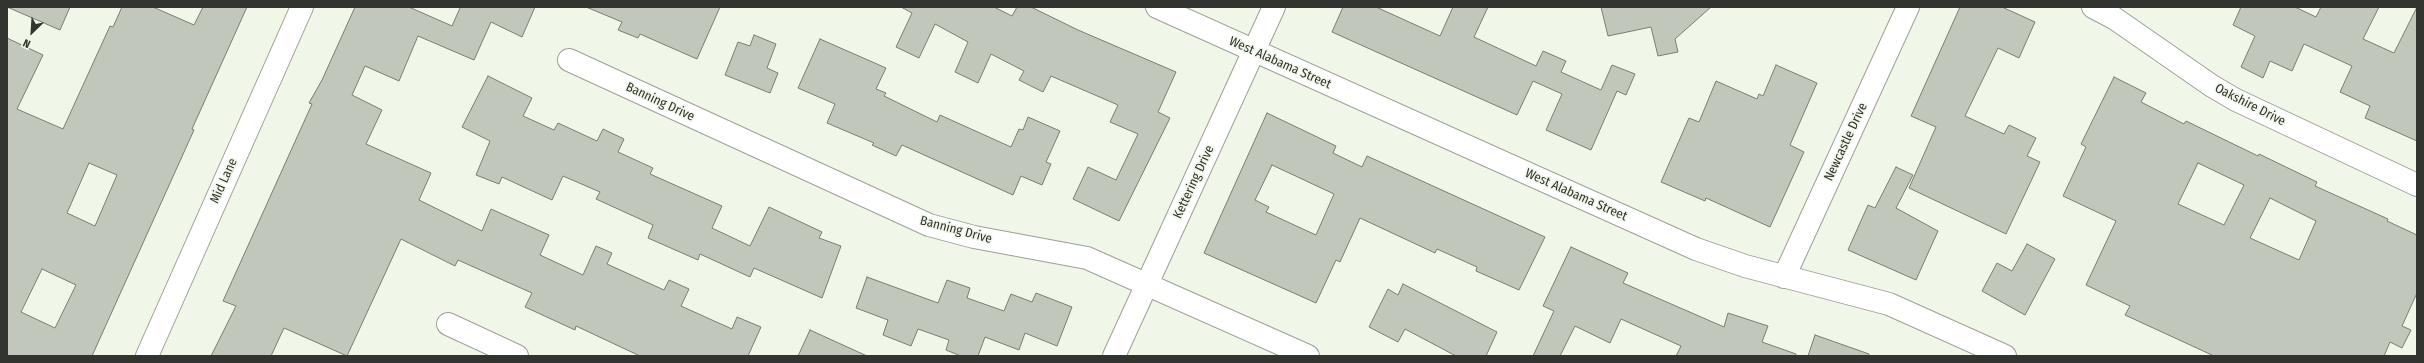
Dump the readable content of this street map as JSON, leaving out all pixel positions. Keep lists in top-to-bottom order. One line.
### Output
{"streets":{"street":["West Alabama Street","Banning Drive","Oakshire Drive","Newcastle Drive","Mid Lane","Kettering Drive"]},"crossings":[["West Alabama Street","Newcastle Drive"],["West Alabama Street","Kettering Drive"],["Banning Drive","Kettering Drive"]],"north":"bottom left"}
